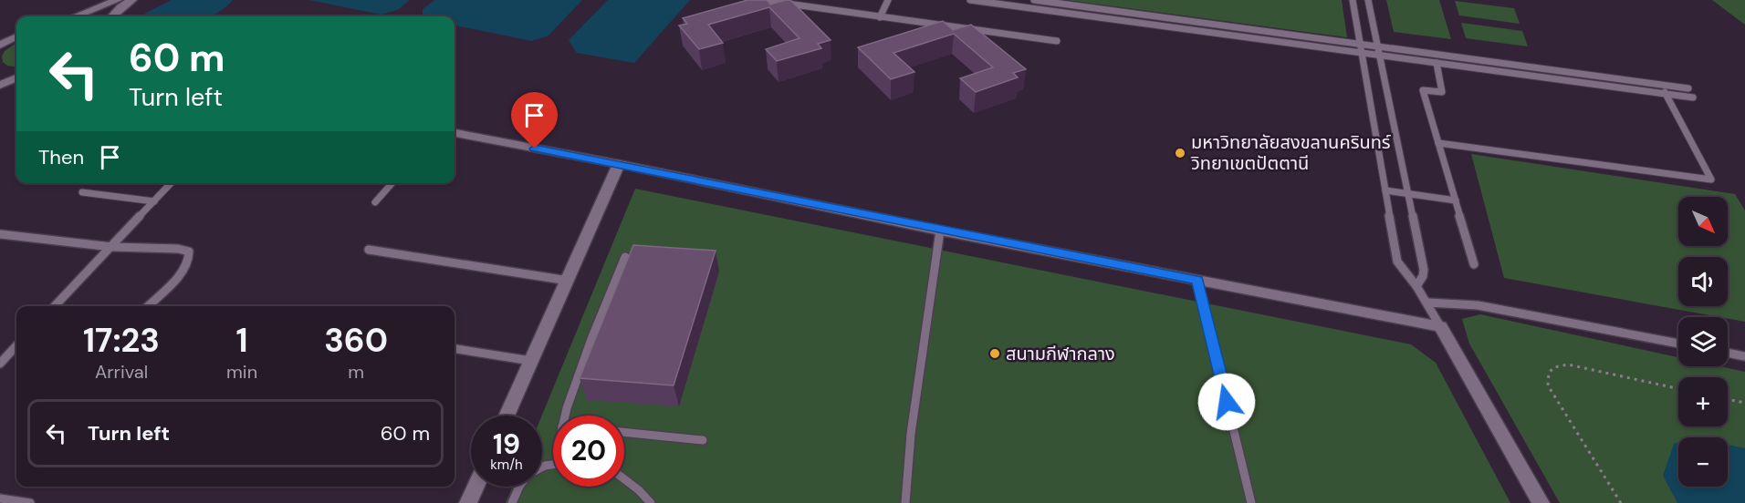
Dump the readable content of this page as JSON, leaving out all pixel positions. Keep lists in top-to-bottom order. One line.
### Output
{"places":["มหาวิทยาลัยสงขลานครินทร์ วิทยาเขตปัตตานี","สนามกีฬากลาง"],"north":"bottom right","page":{"turn":["60 m","Turn left"],"then":"Then","map_buttons":["+","−"],"eta":["17:23","Arrival","1","min","360","m"],"list":[{"name":"Turn left","value":"60 m"}],"speed":"19 km/h","limit":"20"}}
